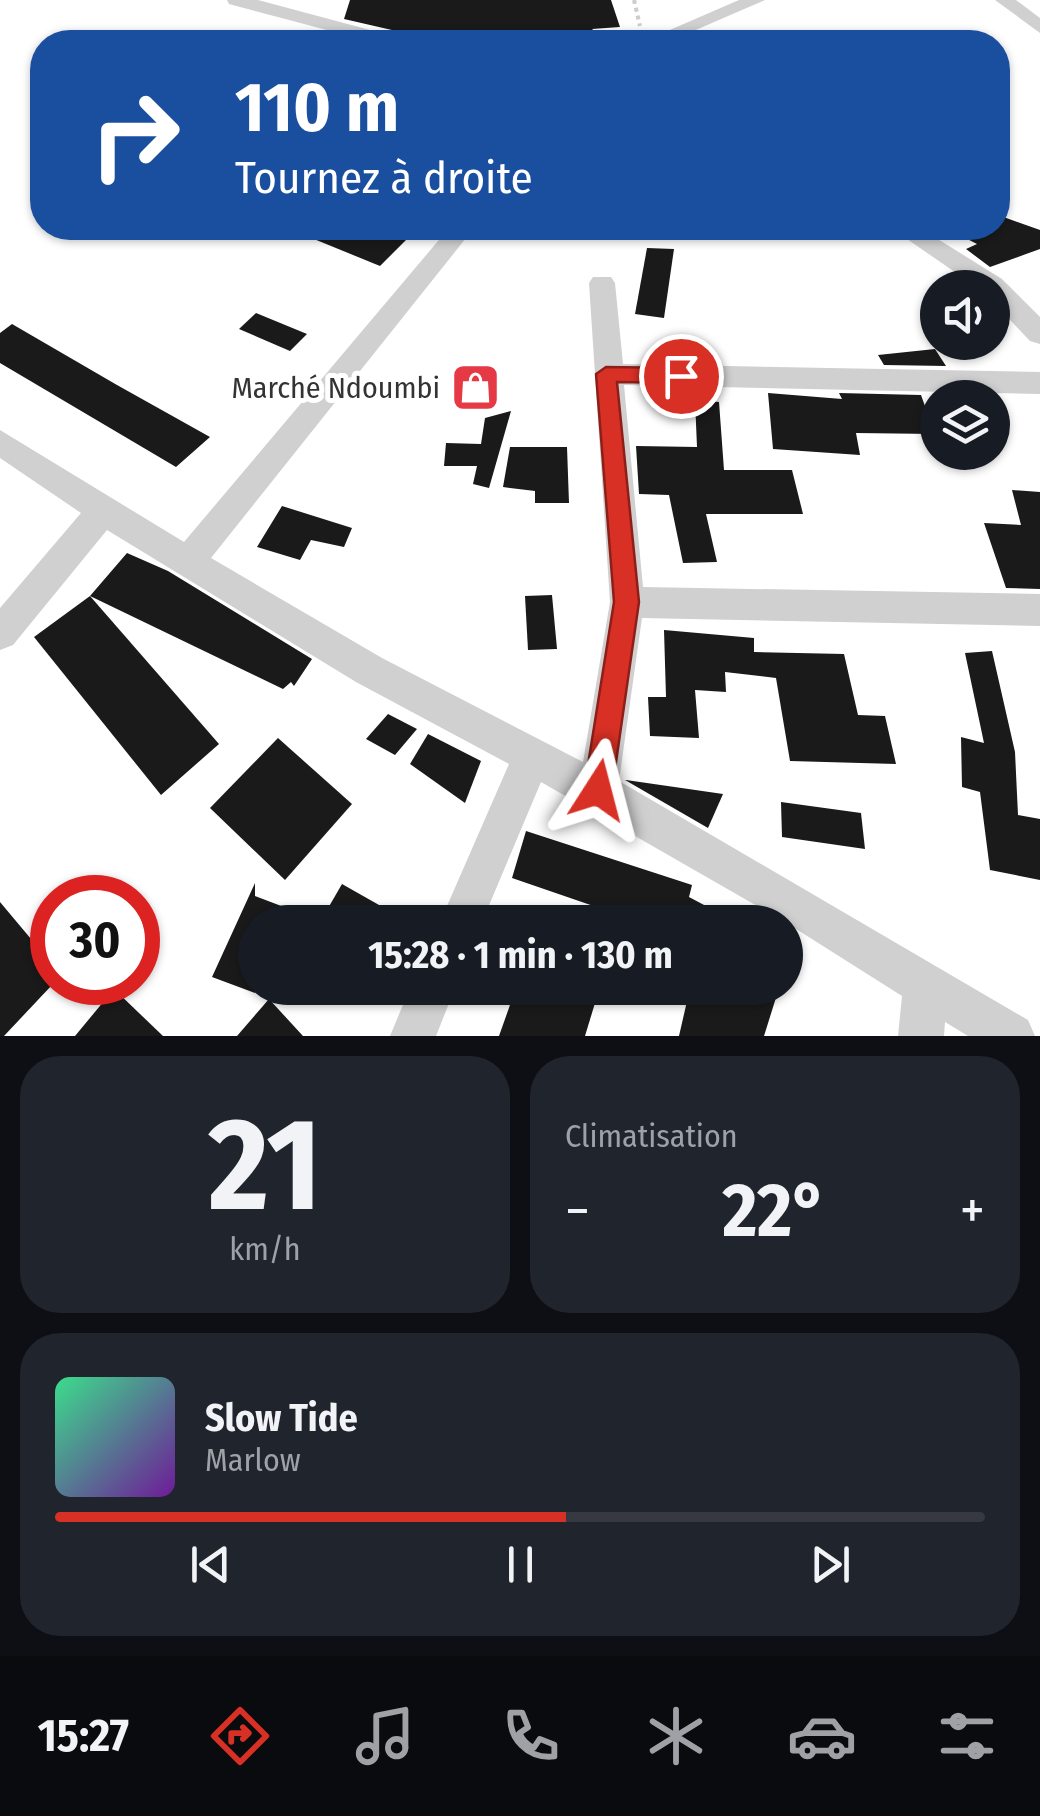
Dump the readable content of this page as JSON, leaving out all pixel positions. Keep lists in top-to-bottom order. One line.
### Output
{"places":{"shop":["Marché Ndoumbi"]},"page":{"turn":["110 m","Tournez à droite"],"limit":"30","trip":"15:28 · 1 min · 130 m","tile":[["21","km/h"],"Climatisation"],"heat":["−","22°","+"],"song":["Slow Tide","Marlow"],"tabs":"15:27"}}
